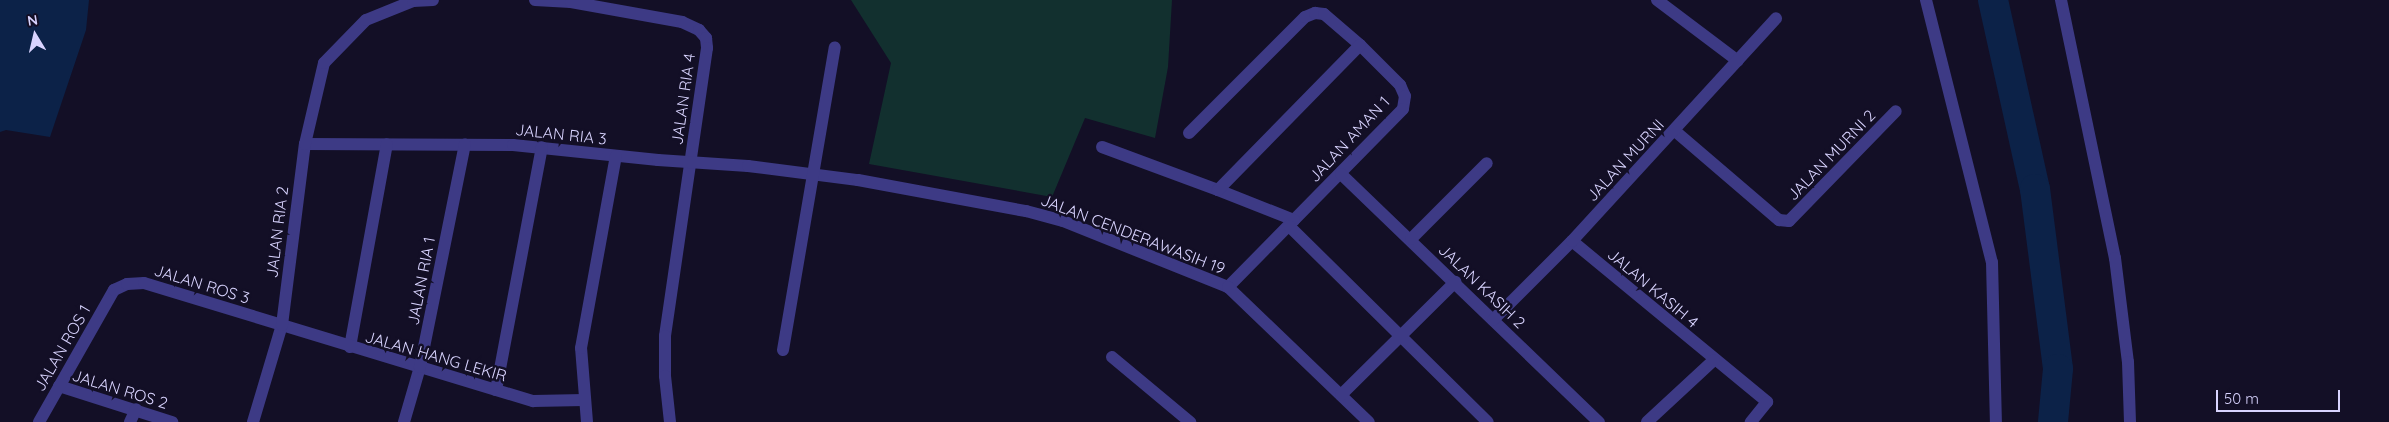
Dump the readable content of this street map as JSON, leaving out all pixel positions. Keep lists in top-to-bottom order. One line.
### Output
{"streets":{"street":["JALAN RIA 4","JALAN RIA 3","JALAN AMAN 1","JALAN MURNI 2","JALAN MURNI","JALAN RIA 2","JALAN CENDERAWASIH 19","JALAN RIA 1","JALAN ROS 3","JALAN KASIH 2","JALAN KASIH 4","JALAN ROS 1","JALAN HANG LEKIR","JALAN ROS 2"]},"crossings":[["JALAN RIA 4","JALAN RIA 3"],["JALAN RIA 3","JALAN RIA 2"],["JALAN RIA 3","JALAN CENDERAWASIH 19"],["JALAN RIA 3","JALAN RIA 1"],["JALAN AMAN 1","JALAN CENDERAWASIH 19"],["JALAN AMAN 1","JALAN KASIH 2"],["JALAN MURNI 2","JALAN MURNI"],["JALAN MURNI","JALAN KASIH 2"],["JALAN MURNI","JALAN KASIH 4"],["JALAN RIA 2","JALAN ROS 3"],["JALAN RIA 2","JALAN HANG LEKIR"],["JALAN RIA 1","JALAN HANG LEKIR"],["JALAN ROS 3","JALAN ROS 1"],["JALAN ROS 3","JALAN HANG LEKIR"],["JALAN ROS 1","JALAN ROS 2"]],"scale_bar":"50 m","north":"top"}
